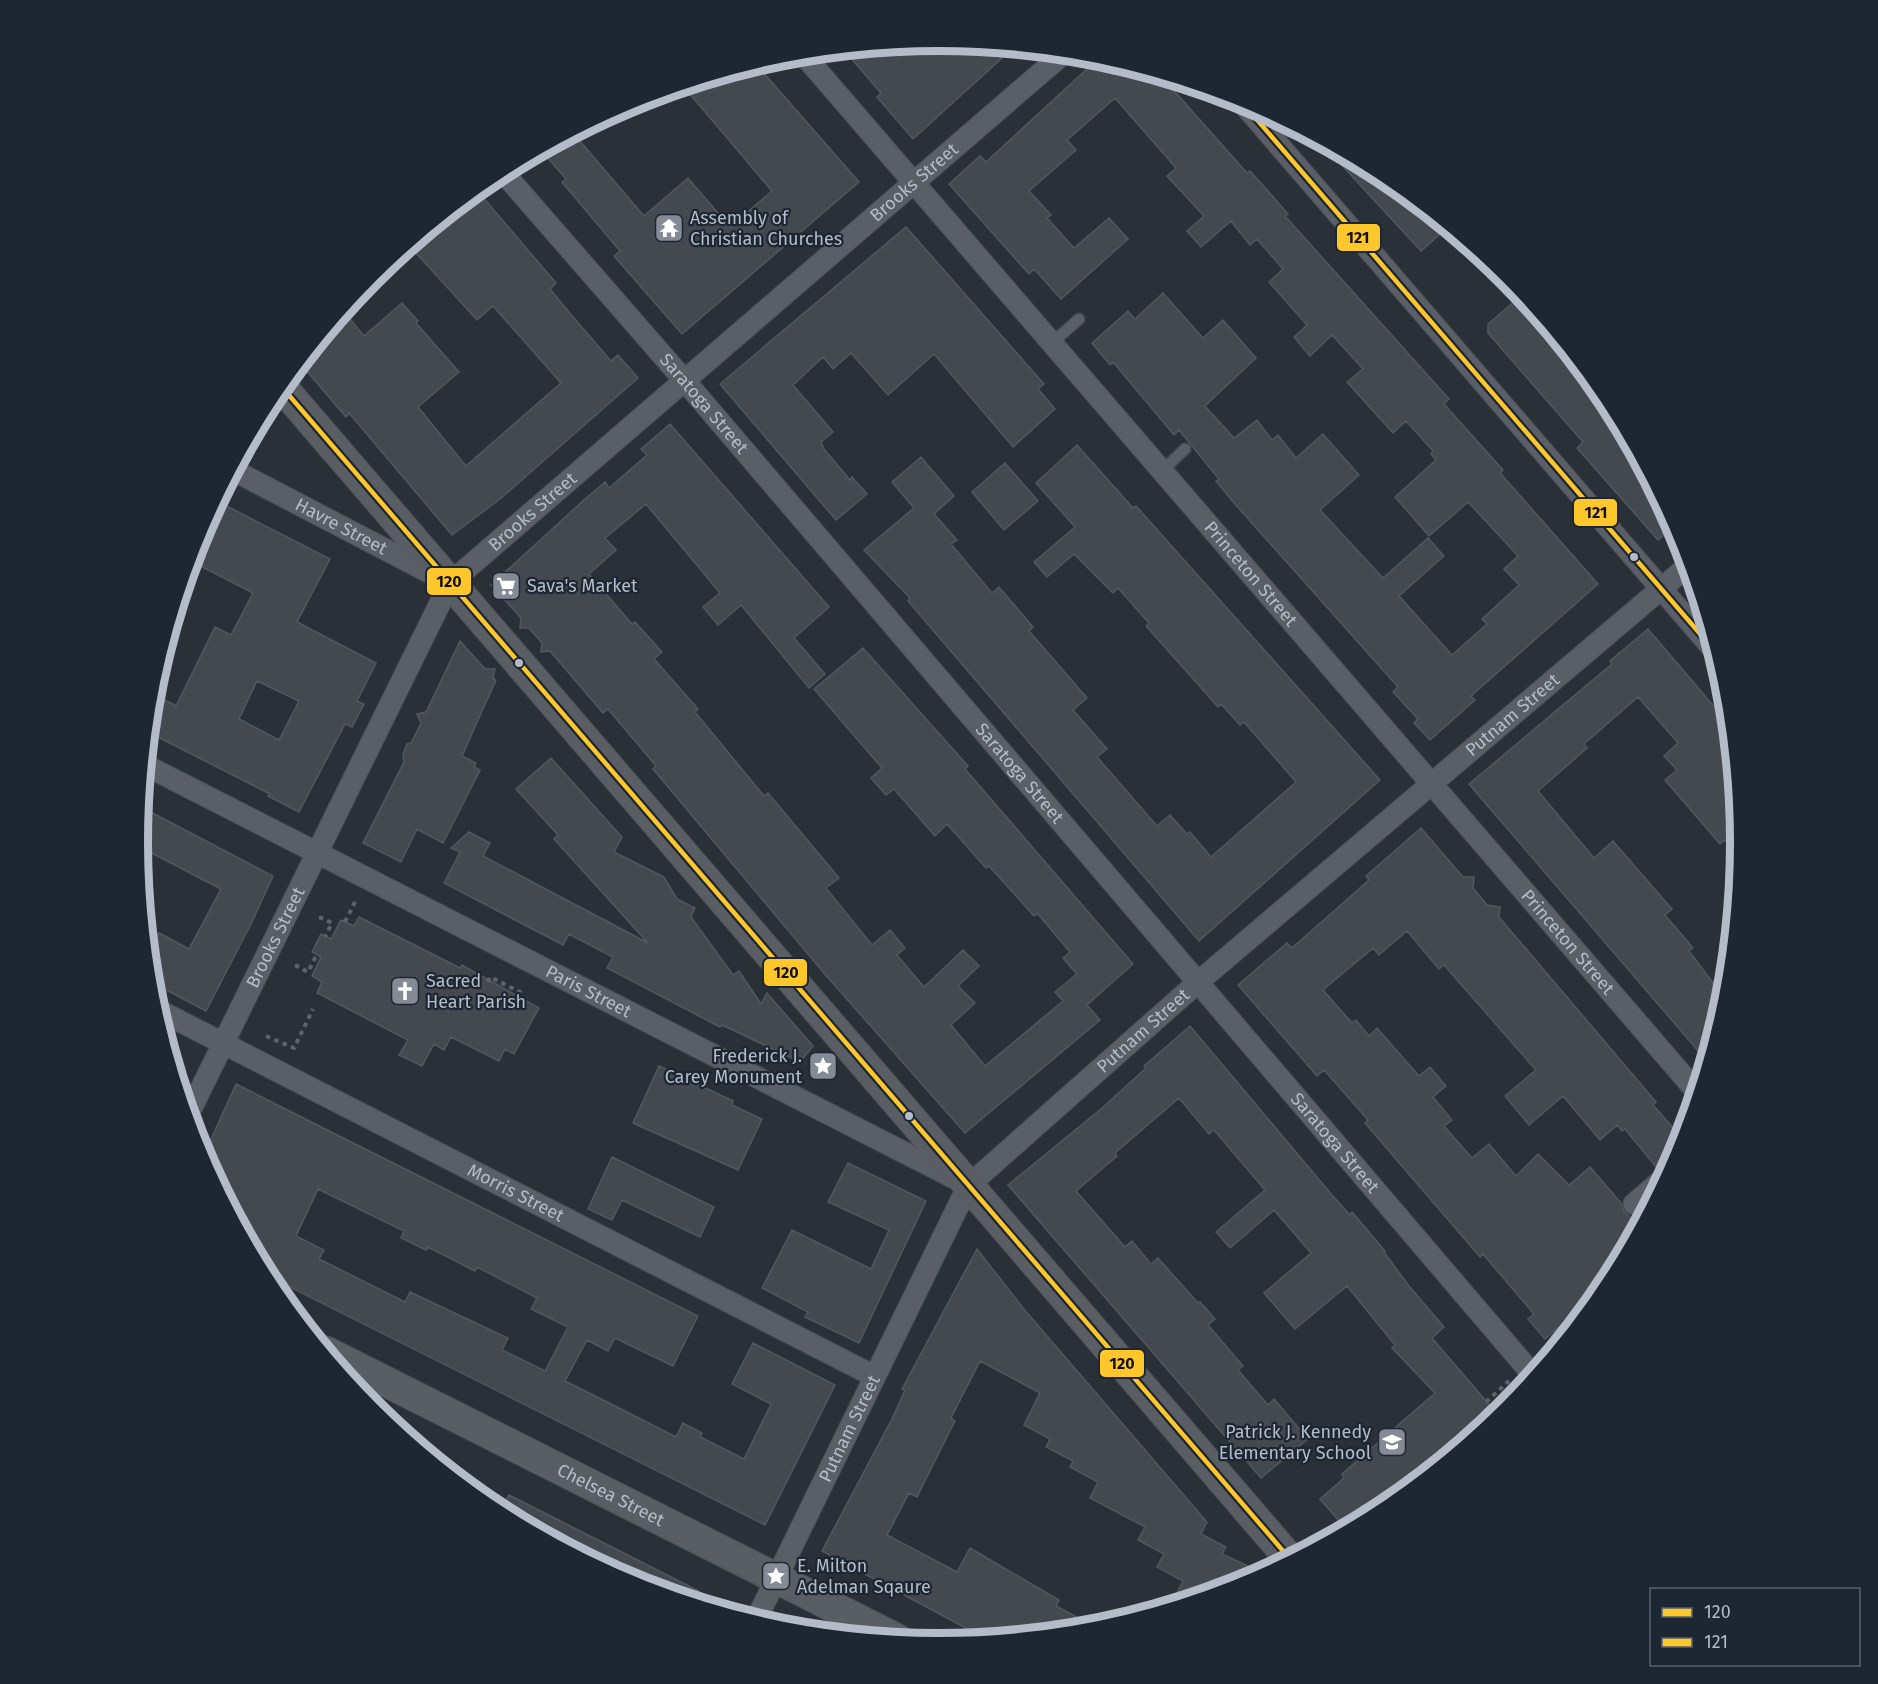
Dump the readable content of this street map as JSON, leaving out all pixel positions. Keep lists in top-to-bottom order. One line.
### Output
{"streets":{"main road":["Chelsea Street"],"street":["Brooks Street","Saratoga Street","Havre Street","Princeton Street","Putnam Street","Paris Street","Morris Street"]},"crossings":[["Brooks Street","Saratoga Street"],["Brooks Street","Havre Street"],["Brooks Street","Princeton Street"],["Brooks Street","Paris Street"],["Brooks Street","Morris Street"],["Saratoga Street","Putnam Street"],["Princeton Street","Putnam Street"],["Putnam Street","Paris Street"],["Putnam Street","Morris Street"],["Putnam Street","Chelsea Street"]],"places":{"temple":["Assembly of Christian Churches"],"supermarket":["Sava's Market"],"church":["Sacred Heart Parish"],"place":["Frederick J. Carey Monument","E. Milton Adelman Sqaure"],"school or university":["Patrick J. Kennedy Elementary School"]},"lines":["transit line 121","transit line 120"],"legend":["120","121"]}
